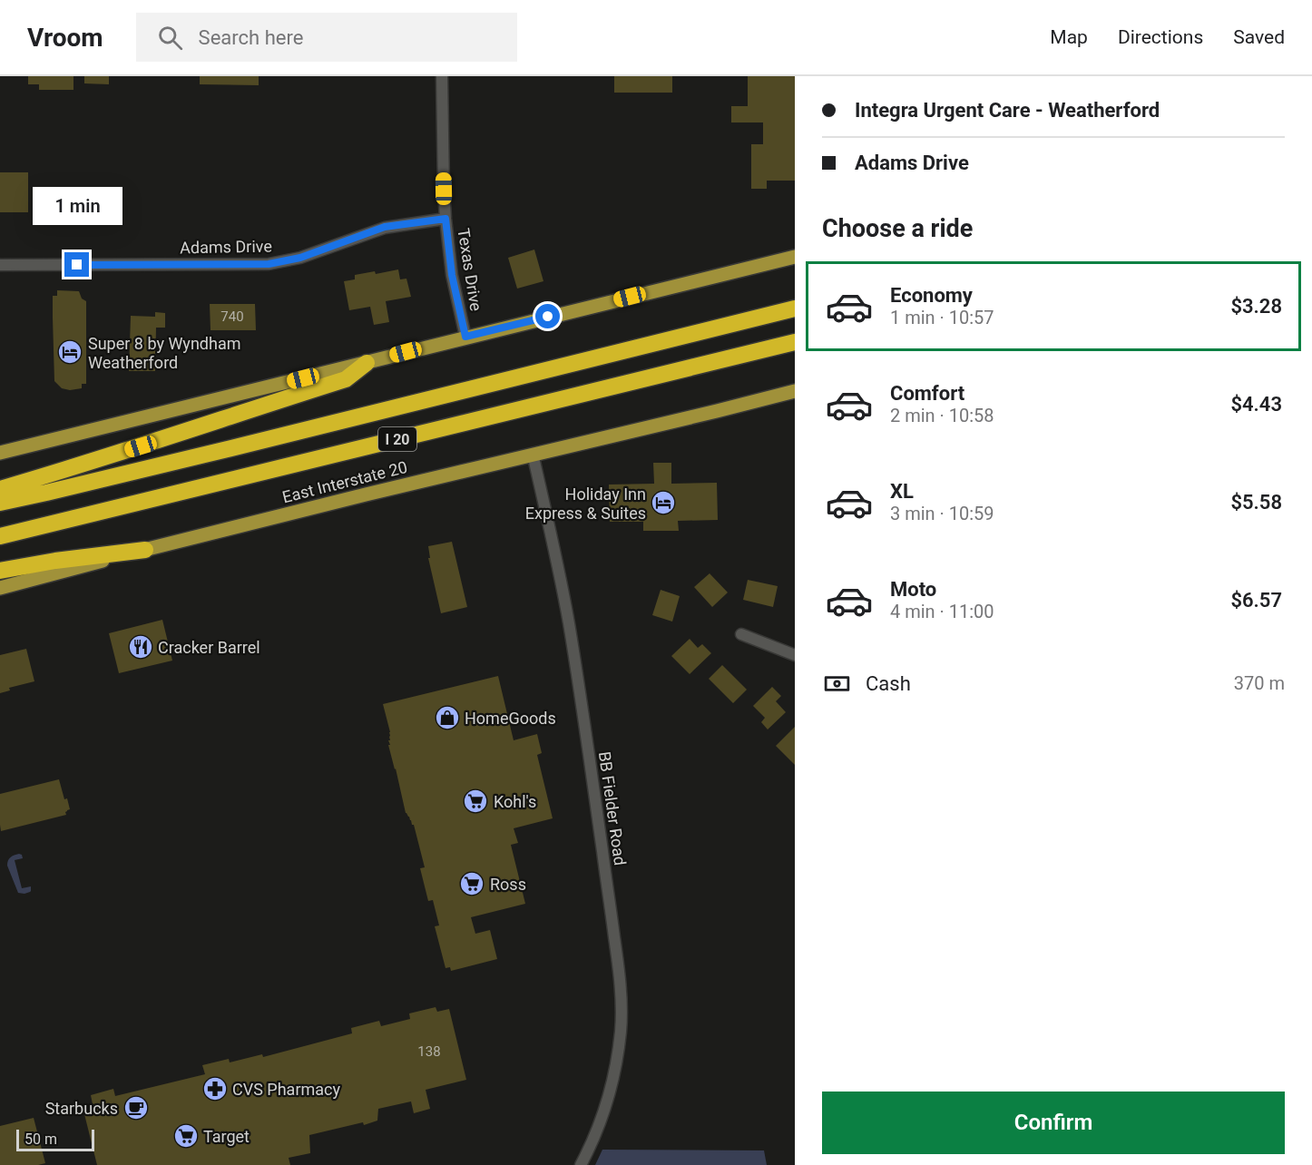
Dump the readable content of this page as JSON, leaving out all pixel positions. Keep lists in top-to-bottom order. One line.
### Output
{"streets":{"highway":["I 20"],"main road":["East Interstate 20"],"street":["Adams Drive","Texas Drive","BB Fielder Road"]},"crossings":[["Adams Drive","Texas Drive"],["East Interstate 20","BB Fielder Road"]],"places":{"hotel":["Super 8 by Wyndham Weatherford","Holiday Inn Express & Suites"],"restaurant":["Cracker Barrel"],"shop":["HomeGoods"],"supermarket":["Kohl's","Ross","Target"],"pharmacy":["CVS Pharmacy"],"cafe":["Starbucks"]},"house_numbers":["740","138"],"scale_bar":"50 m","page":{"header":"Vroom","search":"Search here","nav":["Map","Directions","Saved"],"banner":["Integra Urgent Care - Weatherford","Adams Drive"],"bubble":"1 min","heading":"Choose a ride","list":[{"name":"Economy","note":"1 min · 10:57","value":"$3.28"},{"name":"Comfort","note":"2 min · 10:58","value":"$4.43"},{"name":"XL","note":"3 min · 10:59","value":"$5.58"},{"name":"Moto","note":"4 min · 11:00","value":"$6.57"}],"pay":["Cash","370 m"],"buttons":"Confirm","scale":"50 m"}}
